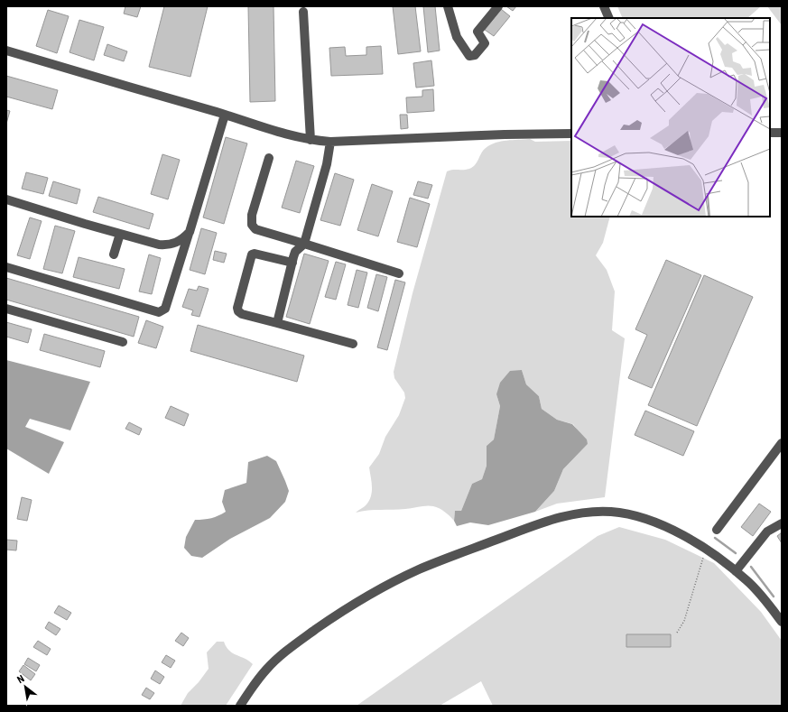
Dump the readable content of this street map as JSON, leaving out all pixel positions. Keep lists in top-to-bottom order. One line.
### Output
{"north":"top left"}
